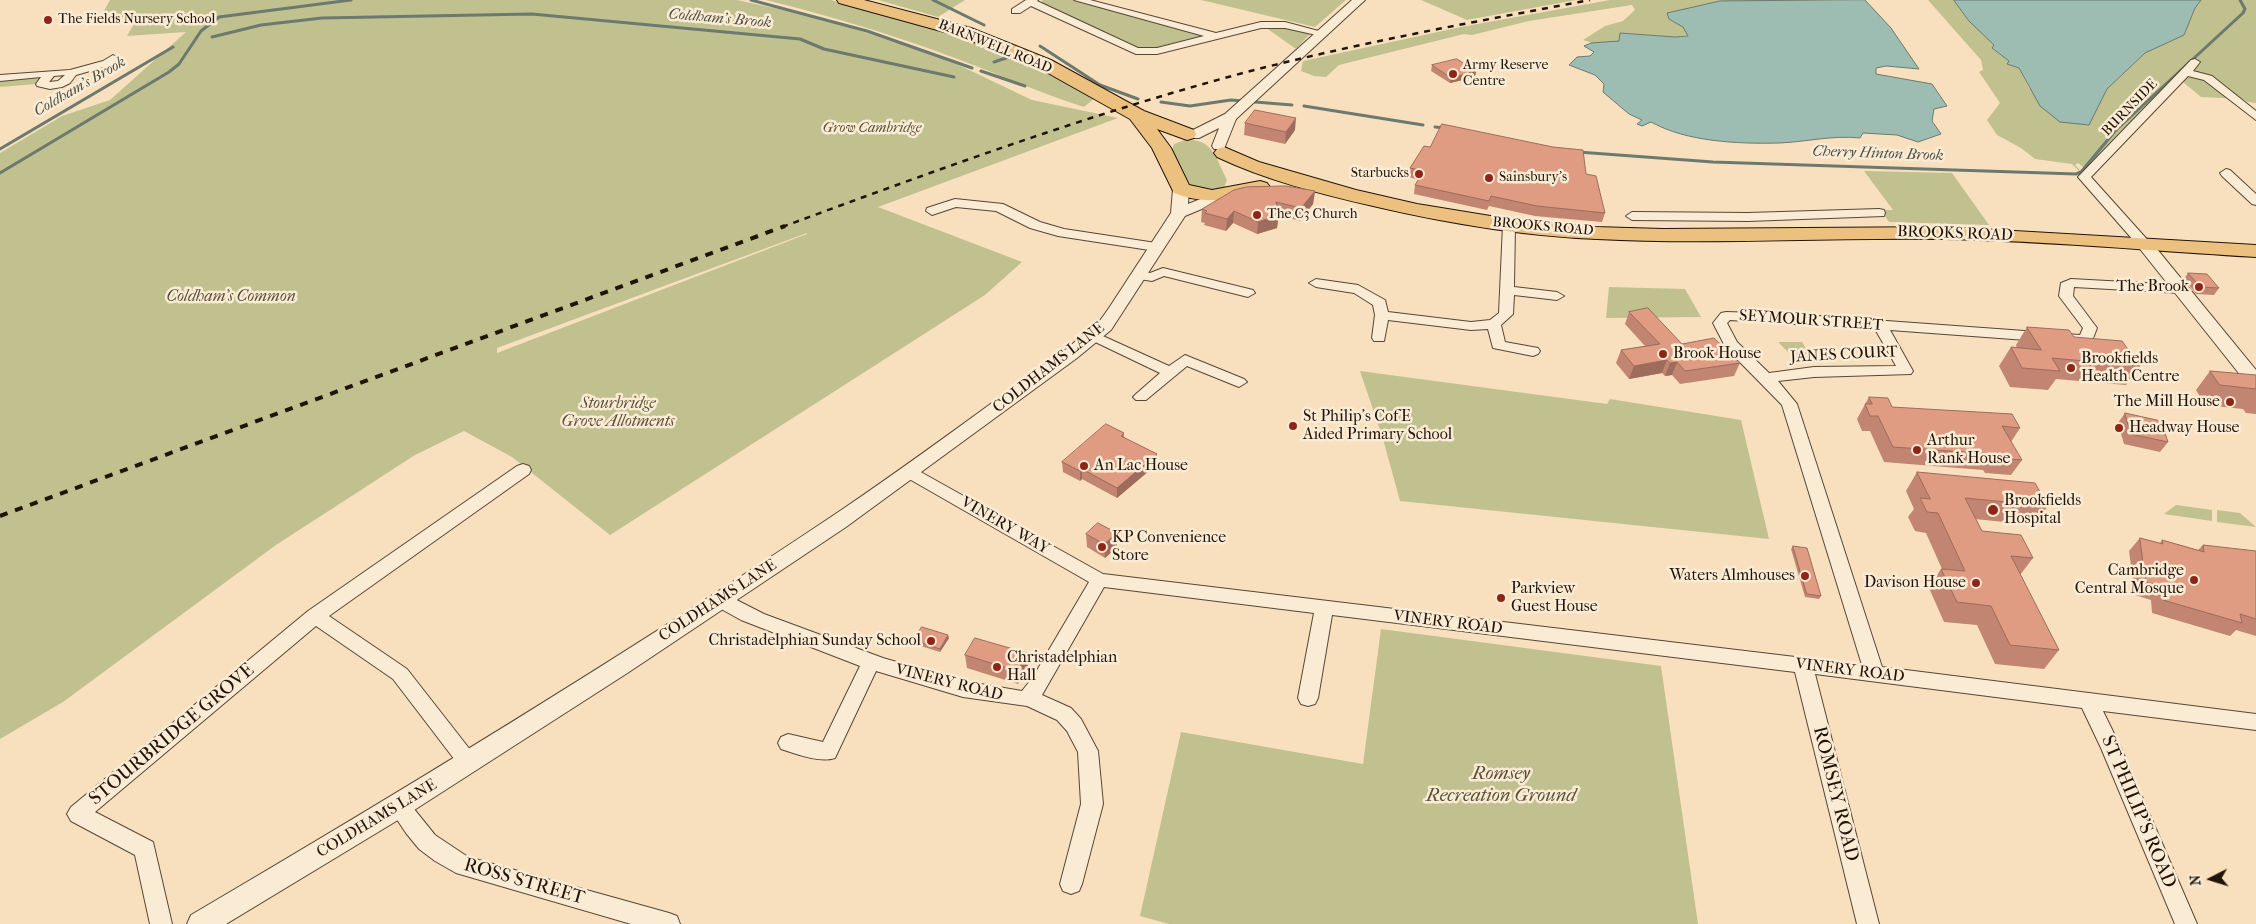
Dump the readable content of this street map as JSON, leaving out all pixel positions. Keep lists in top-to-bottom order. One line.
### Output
{"streets":{"main road":["BARNWELL ROAD","BROOKS ROAD"],"street":["BURNSIDE","SEYMOUR STREET","JANES COURT","COLDHAMS LANE","VINERY WAY","VINERY ROAD","STOURBRIDGE GROVE","ROMSEY ROAD","ST PHILIP'S ROAD","ROSS STREET"]},"crossings":[["BARNWELL ROAD","BROOKS ROAD"],["BURNSIDE","BROOKS ROAD"],["SEYMOUR STREET","JANES COURT"],["SEYMOUR STREET","VINERY ROAD"],["COLDHAMS LANE","VINERY WAY"],["COLDHAMS LANE","VINERY ROAD"],["COLDHAMS LANE","ROSS STREET"],["VINERY WAY","VINERY ROAD"],["VINERY ROAD","ROMSEY ROAD"],["VINERY ROAD","ST PHILIP'S ROAD"]],"water":["Coldham's Brook","Cherry Hinton Brook"],"parks":["Grow Cambridge","Coldham's Common","Stourbridge Grove Allotments","Romsey Recreation Ground"],"places":["The Fields Nursery School","Army Reserve Centre","Starbucks","Sainsbury's","The C3 Church","The Brook","Brook House","Brookfields Health Centre","The Mill House","St Philip's CofE Aided Primary School","Headway House","Arthur Rank House","An Lac House","Brookfields Hospital","KP Convenience Store","Waters Almhouses","Cambridge Central Mosque","Davison House","Parkview Guest House","Christadelphian Sunday School","Christadelphian Hall"],"north":"left"}
